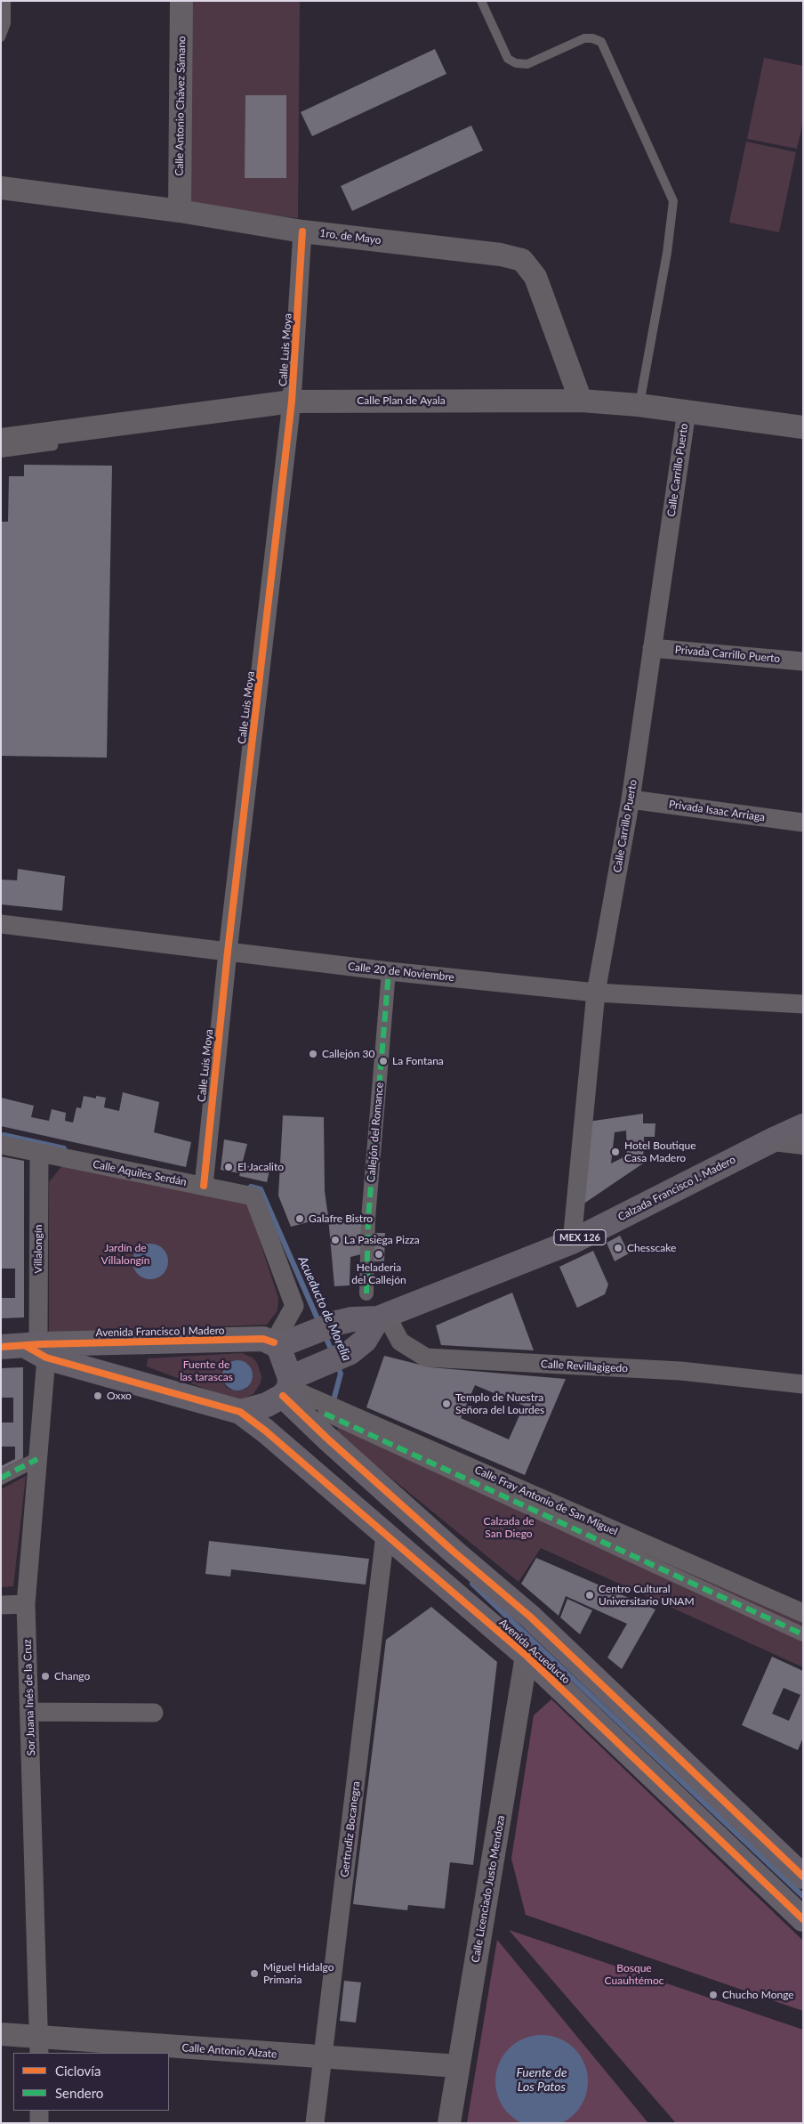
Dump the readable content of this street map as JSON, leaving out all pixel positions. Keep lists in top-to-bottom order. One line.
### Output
{"streets":{"main road":["Calzada Francisco I. Madero","MEX 126","Avenida Francisco I Madero","Avenida Acueducto"],"street":["Calle Antonio Chávez Sámano","1ro. de Mayo","Calle Luis Moya","Calle Plan de Ayala","Calle Carrillo Puerto","Privada Carrillo Puerto","Privada Isaac Arriaga","Calle 20 de Noviembre","Callejón del Romance","Calle Aquiles Serdán","Villalongín","Calle Revillagigedo","Calle Fray Antonio de San Miguel","Sor Juana Inés de la Cruz","Gertrudiz Bocanegra","Calle Licenciado Justo Mendoza","Calle Antonio Alzate"]},"crossings":[["Calle Antonio Chávez Sámano","1ro. de Mayo"],["1ro. de Mayo","Calle Luis Moya"],["1ro. de Mayo","Calle Plan de Ayala"],["Calle Luis Moya","Calle Plan de Ayala"],["Calle Luis Moya","Calle 20 de Noviembre"],["Calle Luis Moya","Calle Aquiles Serdán"],["Calle Plan de Ayala","Calle Carrillo Puerto"],["Calle Carrillo Puerto","Privada Carrillo Puerto"],["Calle Carrillo Puerto","Privada Isaac Arriaga"],["Calle Carrillo Puerto","Calle 20 de Noviembre"],["Calle Carrillo Puerto","Calzada Francisco I. Madero"],["Calle 20 de Noviembre","Callejón del Romance"],["Calle Aquiles Serdán","MEX 126"],["Calle Aquiles Serdán","Villalongín"],["Calle Aquiles Serdán","Avenida Francisco I Madero"],["Calzada Francisco I. Madero","MEX 126"],["Calzada Francisco I. Madero","Calle Revillagigedo"],["MEX 126","Avenida Francisco I Madero"],["MEX 126","Calle Revillagigedo"],["Villalongín","Avenida Francisco I Madero"],["Villalongín","Sor Juana Inés de la Cruz"],["Avenida Francisco I Madero","Sor Juana Inés de la Cruz"],["Calle Fray Antonio de San Miguel","Avenida Acueducto"],["Avenida Acueducto","Gertrudiz Bocanegra"],["Avenida Acueducto","Calle Licenciado Justo Mendoza"],["Sor Juana Inés de la Cruz","Calle Antonio Alzate"],["Gertrudiz Bocanegra","Calle Antonio Alzate"],["Calle Licenciado Justo Mendoza","Calle Antonio Alzate"]],"water":["Acueducto de Morelia","Fuente de Los Patos"],"parks":["Jardín de Villalongín","Fuente de las tarascas","Calzada de San Diego","Bosque Cuauhtémoc"],"places":["Callejón 30","La Fontana","Hotel Boutique Casa Madero","El Jacalito","Galafre Bistro","La Pasiega Pizza","Chesscake","Heladeria del Callejón","Oxxo","Templo de Nuestra Señora del Lourdes","Centro Cultural Universitario UNAM","Chango","Miguel Hidalgo Primaria","Chucho Monge"],"legend":["Ciclovía","Sendero"]}
